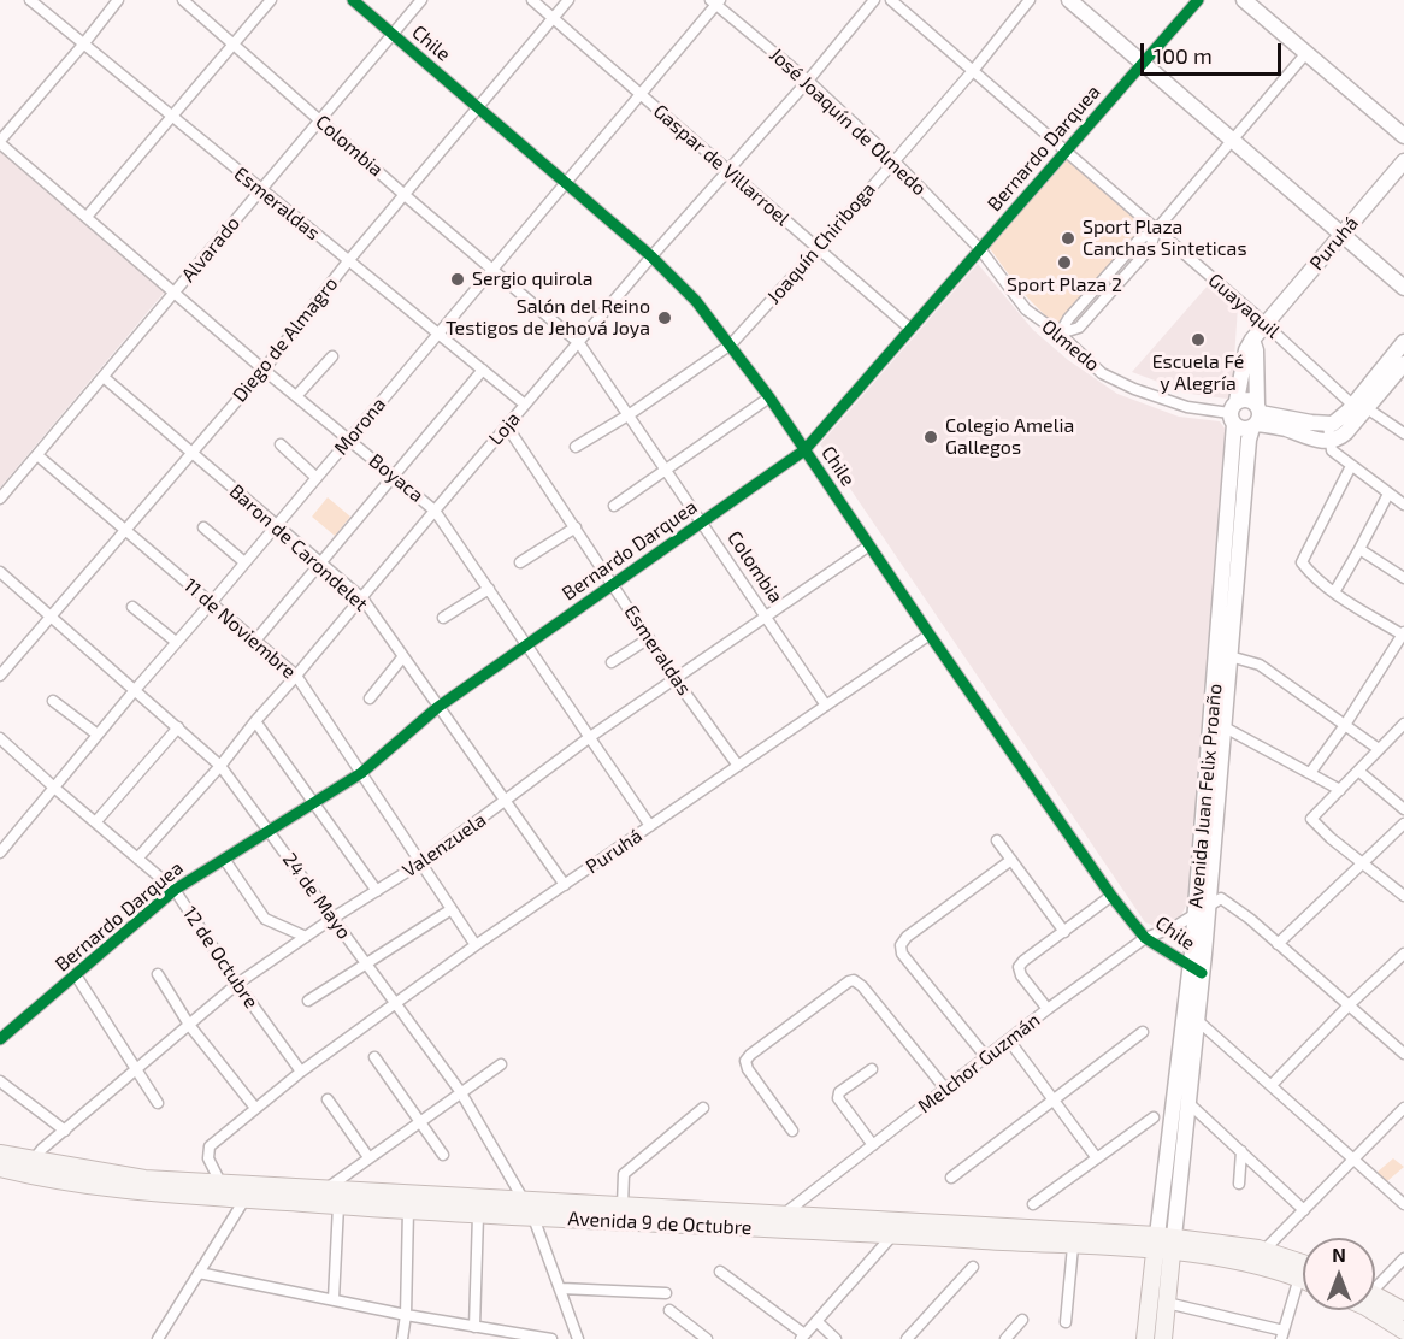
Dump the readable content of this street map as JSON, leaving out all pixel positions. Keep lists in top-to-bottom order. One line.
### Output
{"streets":{"main road":["Avenida Juan Felix Proaño","Avenida 9 de Octubre"],"street":["Chile","José Joaquín de Olmedo","Colombia","Bernardo Darquea","Gaspar de Villarroel","Esmeraldas","Joaquín Chiriboga","Puruhá","Alvarado","Guayaquil","Diego de Almagro","Olmedo","Morona","Loja","Boyaca","Baron de Carondelet","11 de Noviembre","Valenzuela","24 de Mayo","12 de Octubre","Melchor Guzmán"]},"crossings":[["Chile","Bernardo Darquea"],["Chile","Joaquín Chiriboga"],["Chile","Puruhá"],["Chile","Alvarado"],["Chile","Diego de Almagro"],["Chile","Morona"],["Chile","Loja"],["Chile","Avenida Juan Felix Proaño"],["Chile","Valenzuela"],["Chile","Melchor Guzmán"],["José Joaquín de Olmedo","Bernardo Darquea"],["José Joaquín de Olmedo","Joaquín Chiriboga"],["José Joaquín de Olmedo","Olmedo"],["José Joaquín de Olmedo","Morona"],["José Joaquín de Olmedo","Loja"],["Colombia","Bernardo Darquea"],["Colombia","Joaquín Chiriboga"],["Colombia","Puruhá"],["Colombia","Alvarado"],["Colombia","Diego de Almagro"],["Colombia","Morona"],["Colombia","Loja"],["Colombia","Valenzuela"],["Bernardo Darquea","Gaspar de Villarroel"],["Bernardo Darquea","Esmeraldas"],["Bernardo Darquea","Guayaquil"],["Bernardo Darquea","Olmedo"],["Bernardo Darquea","Boyaca"],["Bernardo Darquea","Baron de Carondelet"],["Bernardo Darquea","11 de Noviembre"],["Bernardo Darquea","24 de Mayo"],["Bernardo Darquea","12 de Octubre"],["Gaspar de Villarroel","Joaquín Chiriboga"],["Gaspar de Villarroel","Diego de Almagro"],["Gaspar de Villarroel","Morona"],["Gaspar de Villarroel","Loja"],["Esmeraldas","Puruhá"],["Esmeraldas","Alvarado"],["Esmeraldas","Diego de Almagro"],["Esmeraldas","Morona"],["Esmeraldas","Loja"],["Esmeraldas","Valenzuela"],["Joaquín Chiriboga","Guayaquil"],["Puruhá","Guayaquil"],["Puruhá","Boyaca"],["Puruhá","Baron de Carondelet"],["Puruhá","11 de Noviembre"],["Puruhá","Avenida Juan Felix Proaño"],["Puruhá","24 de Mayo"],["Puruhá","12 de Octubre"],["Puruhá","Avenida 9 de Octubre"],["Alvarado","Boyaca"],["Alvarado","Baron de Carondelet"],["Alvarado","11 de Noviembre"],["Guayaquil","Avenida Juan Felix Proaño"],["Diego de Almagro","Boyaca"],["Diego de Almagro","Baron de Carondelet"],["Diego de Almagro","11 de Noviembre"],["Diego de Almagro","24 de Mayo"],["Olmedo","Avenida Juan Felix Proaño"],["Morona","Boyaca"],["Morona","Baron de Carondelet"],["Morona","11 de Noviembre"],["Morona","24 de Mayo"],["Morona","12 de Octubre"],["Loja","Boyaca"],["Loja","Baron de Carondelet"],["Loja","11 de Noviembre"],["Loja","24 de Mayo"],["Loja","12 de Octubre"],["Boyaca","Valenzuela"],["Baron de Carondelet","Valenzuela"],["11 de Noviembre","Valenzuela"],["Avenida Juan Felix Proaño","Melchor Guzmán"],["Avenida Juan Felix Proaño","Avenida 9 de Octubre"],["Valenzuela","24 de Mayo"],["Valenzuela","12 de Octubre"],["Valenzuela","Avenida 9 de Octubre"],["24 de Mayo","Avenida 9 de Octubre"],["Melchor Guzmán","Avenida 9 de Octubre"]],"places":["Sport Plaza Canchas Sinteticas","Sport Plaza 2","Sergio quirola","Salón del Reino Testigos de Jehová Joya","Escuela Fé y Alegría","Colegio Amelia Gallegos"],"scale_bar":"100 m","north":"top"}
